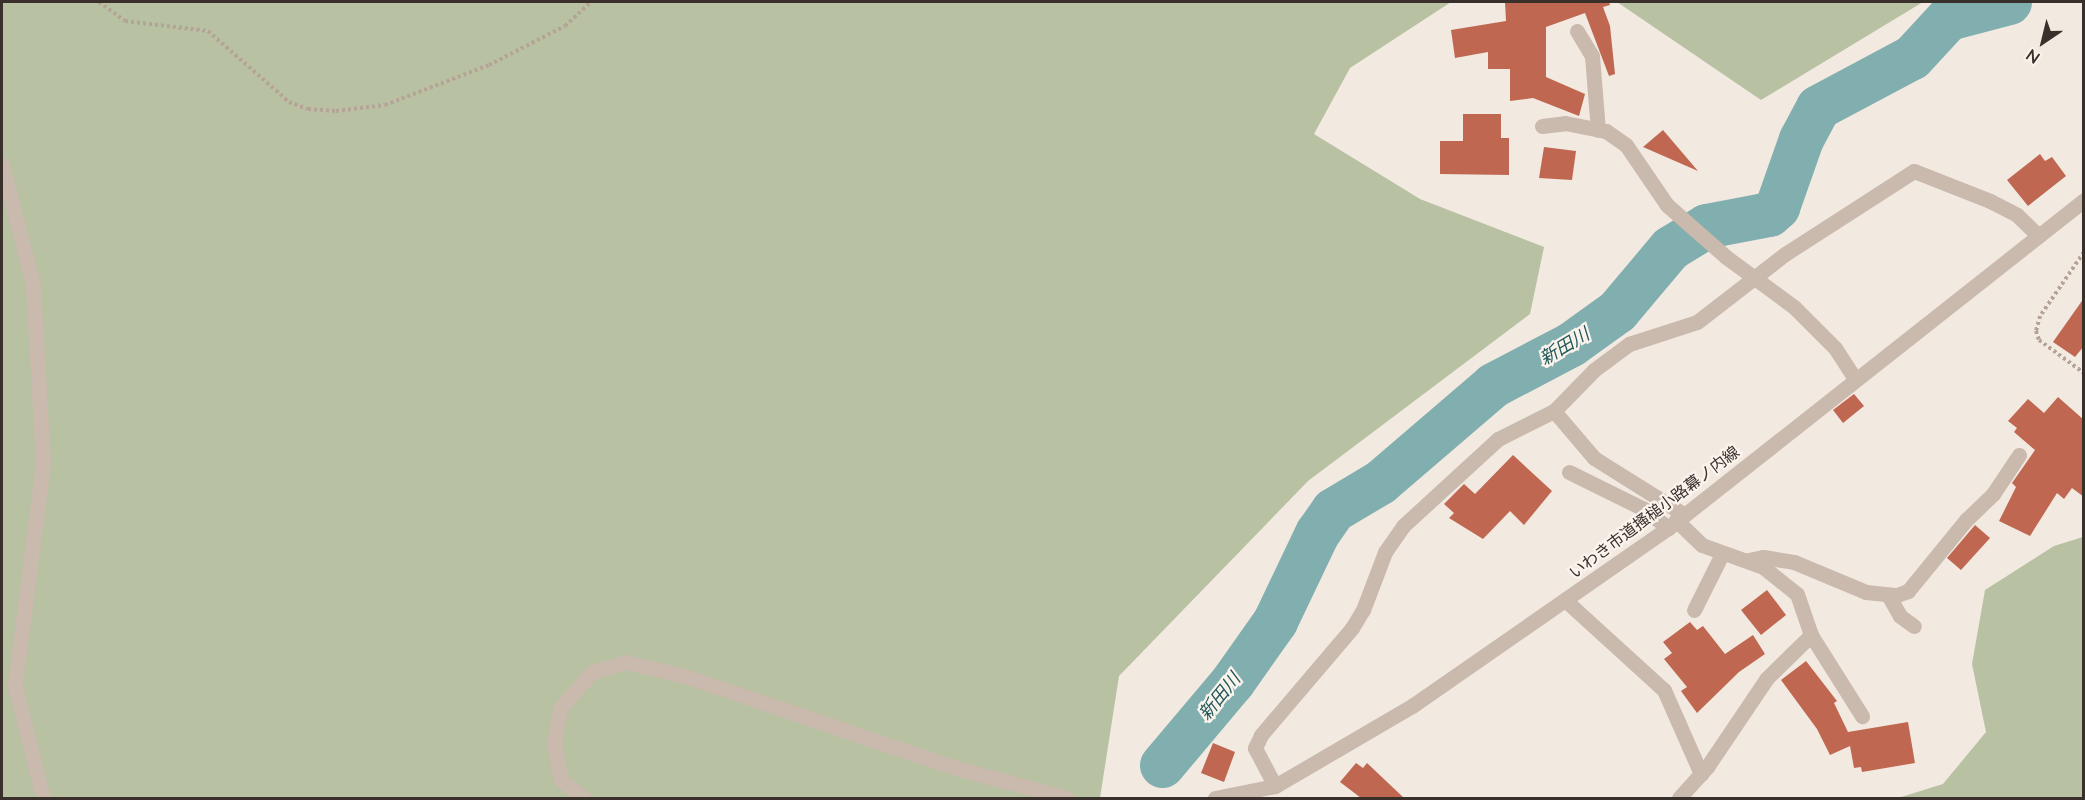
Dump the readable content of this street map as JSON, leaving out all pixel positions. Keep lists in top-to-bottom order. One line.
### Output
{"streets":{"street":["いわき市道搔槌小路幕ノ内線"]},"water":["新田川"],"north":"bottom left"}
